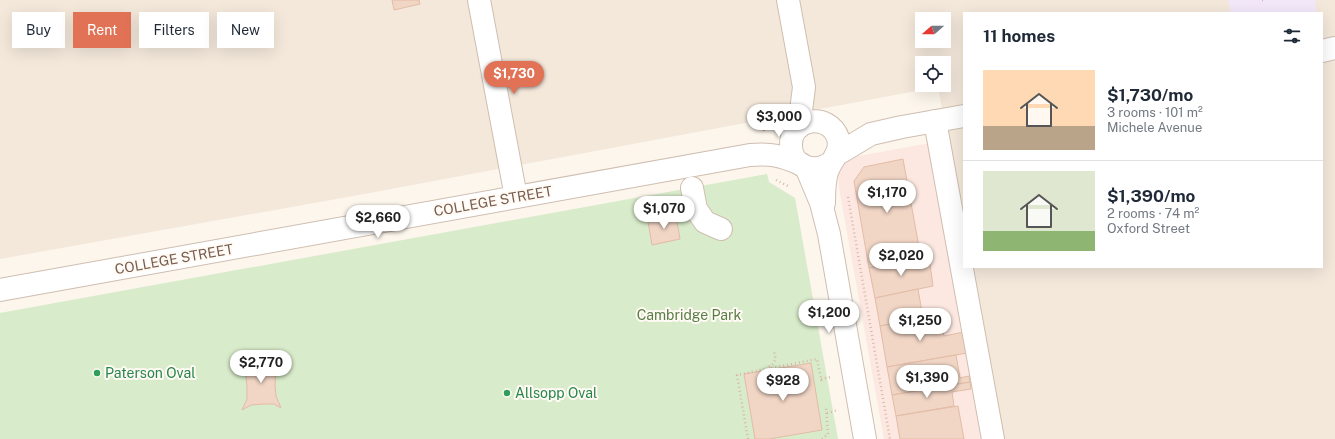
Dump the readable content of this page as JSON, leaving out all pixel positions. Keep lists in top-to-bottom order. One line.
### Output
{"streets":{"street":["COLLEGE STREET"]},"parks":["Cambridge Park"],"places":["Paterson Oval","Allsopp Oval"],"north":"left","page":{"chip":["Buy","Rent","Filters","New"],"heading":"11 homes","list":[{"name":"$1,730/mo","note":"3 rooms · 101 m² · Michele Avenue"},{"name":"$1,390/mo","note":"2 rooms · 74 m² · Oxford Street"}],"price":["$1,730","$3,000","$1,170","$1,070","$2,660","$2,020","$1,200","$1,250","$2,770","$1,390","$928"]}}
